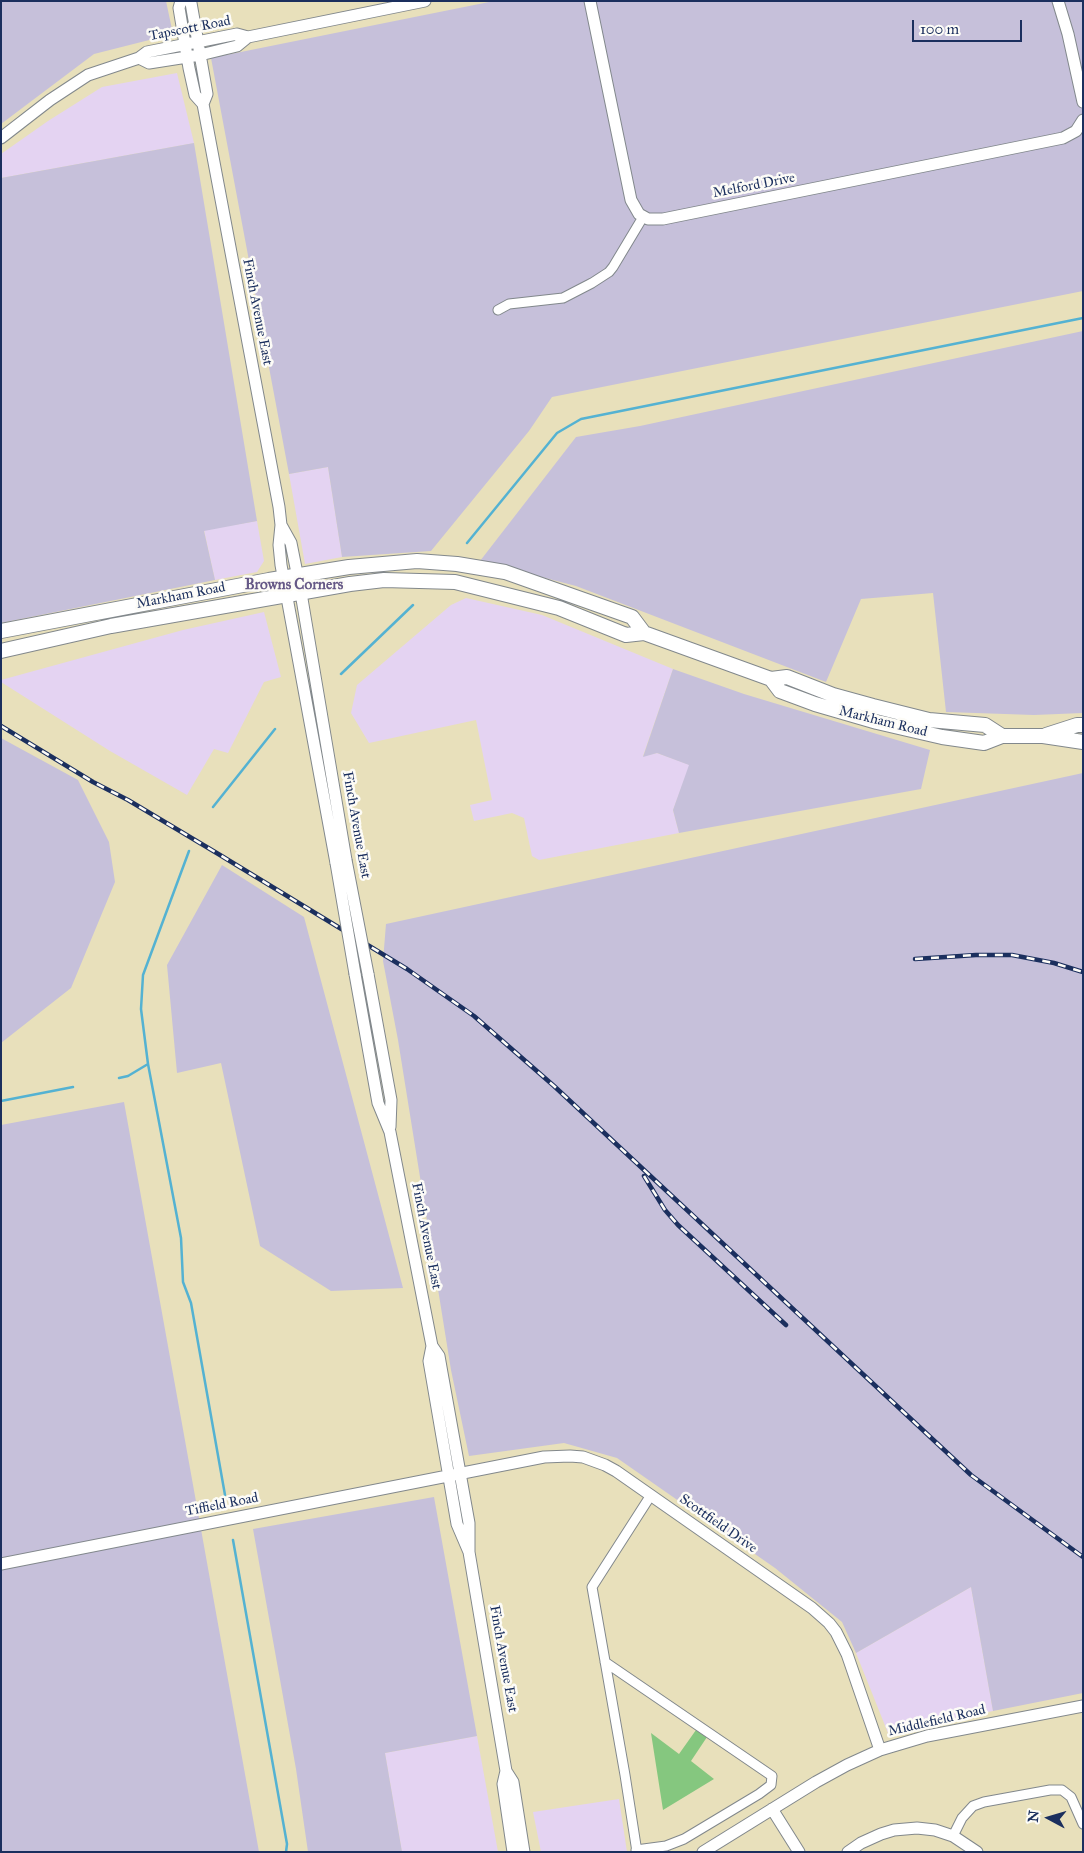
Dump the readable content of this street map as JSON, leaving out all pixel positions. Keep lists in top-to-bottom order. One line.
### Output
{"streets":{"main road":["Tapscott Road","Melford Drive","Finch Avenue East","Markham Road","Tiffield Road","Scottfield Drive","Middlefield Road"]},"crossings":[["Tapscott Road","Finch Avenue East"],["Finch Avenue East","Markham Road"],["Finch Avenue East","Tiffield Road"],["Finch Avenue East","Scottfield Drive"],["Tiffield Road","Scottfield Drive"],["Scottfield Drive","Middlefield Road"]],"districts":["Browns Corners"],"scale_bar":"100 m","north":"left"}
